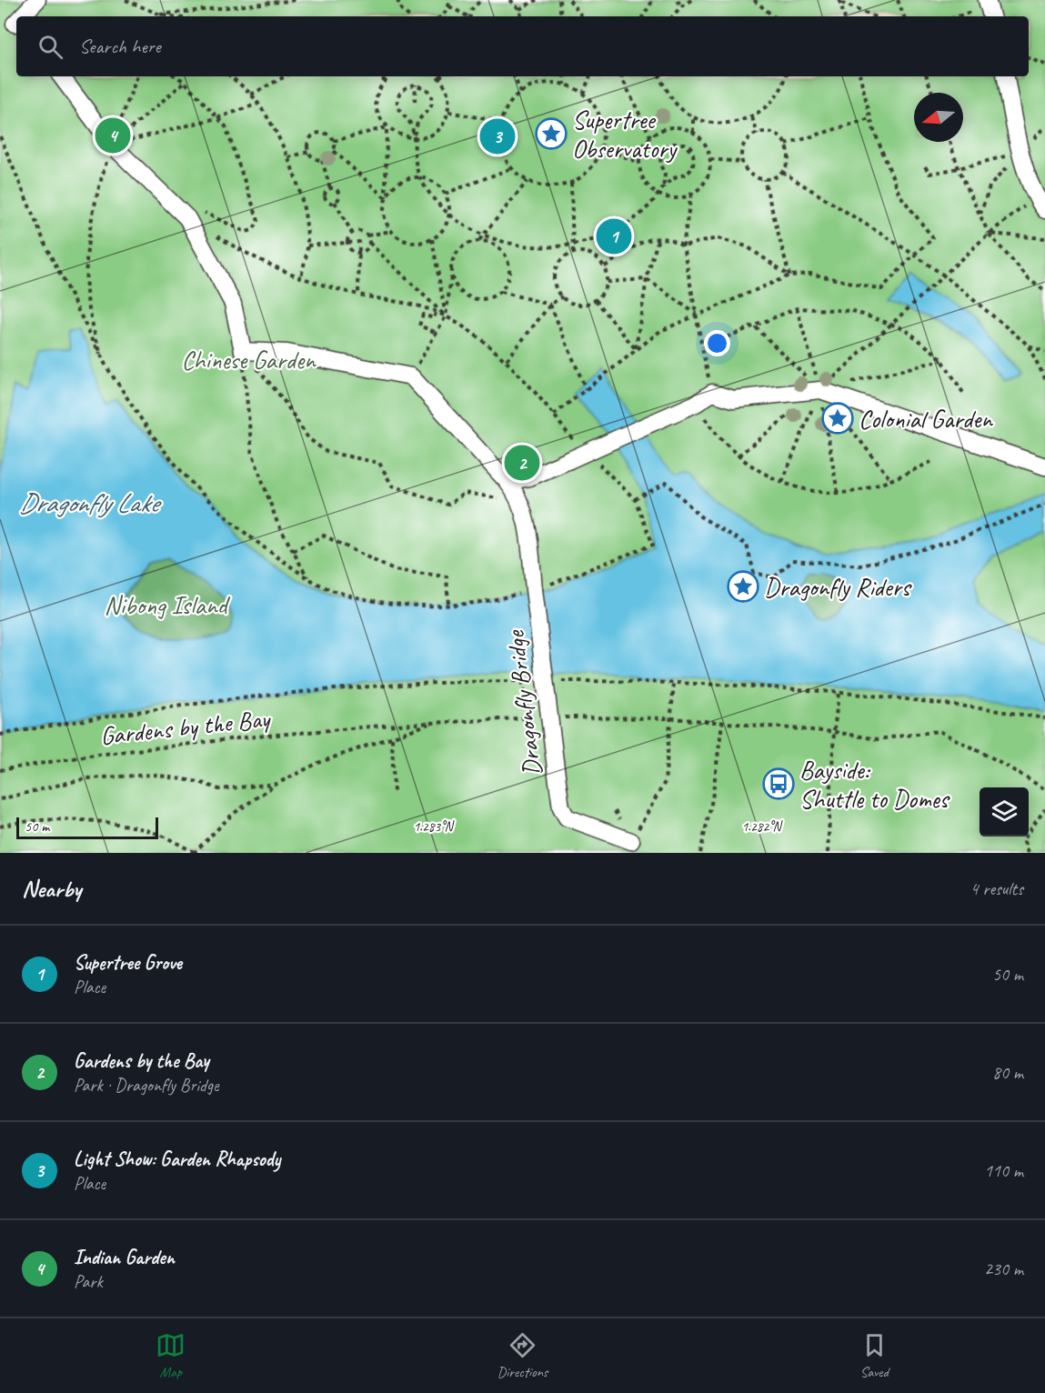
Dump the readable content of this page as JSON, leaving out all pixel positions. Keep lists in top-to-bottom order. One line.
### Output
{"streets":{"street":["Dragonfly Bridge"],"path":["Gardens by the Bay"]},"water":["Dragonfly Lake"],"parks":["Chinese Garden","Nibong Island"],"places":{"place":["Supertree Observatory","Colonial Garden","Dragonfly Riders"],"bus stop":["Bayside: Shuttle to Domes"]},"scale_bar":"50 m","north":"left","page":{"search":"Search here","pins":["4","3","1","2"],"scale":"50 m","heading":["Nearby","4 results"],"list":[{"mark":"1","name":"Supertree Grove","note":"Place","value":"50 m"},{"mark":"2","name":"Gardens by the Bay","note":"Park · Dragonfly Bridge","value":"80 m"},{"mark":"3","name":"Light Show: Garden Rhapsody","note":"Place","value":"110 m"},{"mark":"4","name":"Indian Garden","note":"Park","value":"230 m"}],"nav":["Map","Directions","Saved"]},"coordinates":["1.283°N","1.282°N"]}
